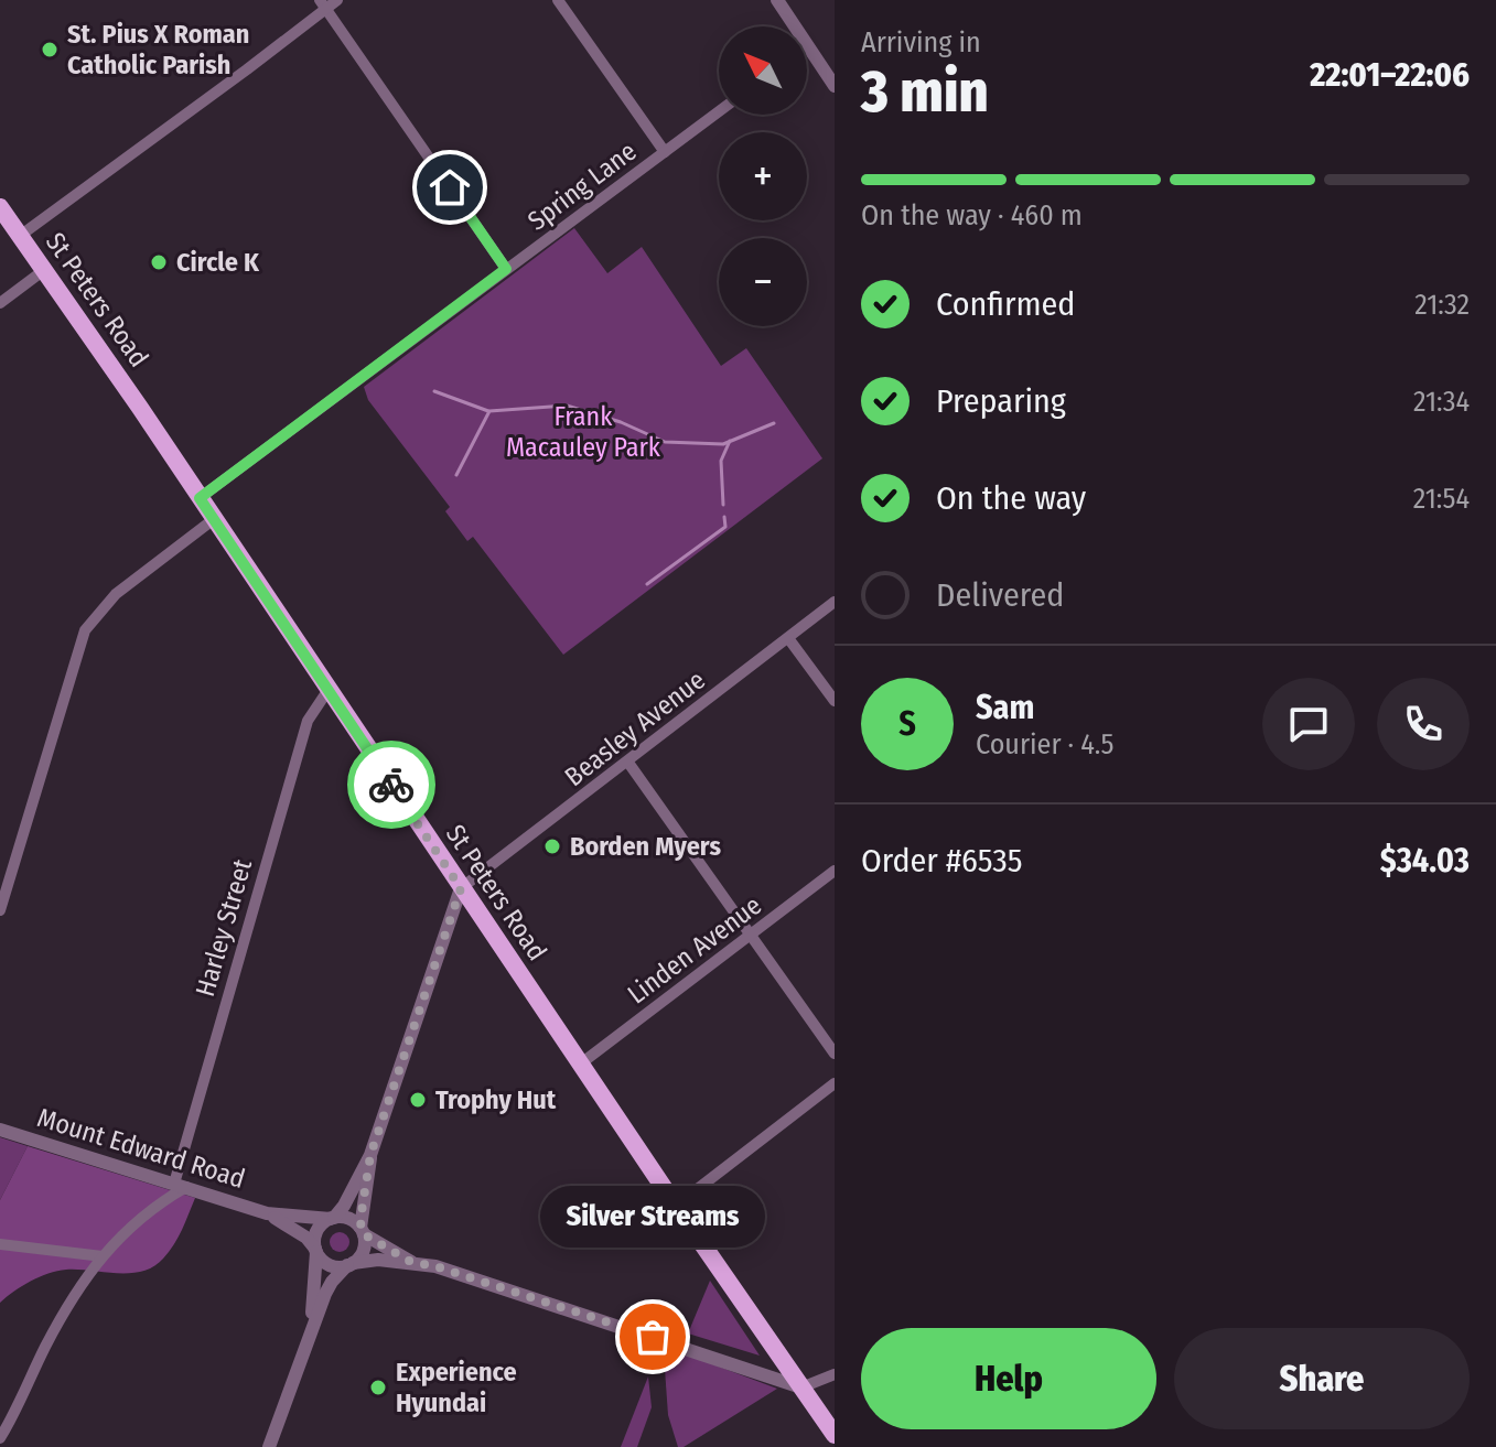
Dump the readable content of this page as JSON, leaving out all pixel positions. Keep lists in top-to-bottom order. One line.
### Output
{"streets":{"main road":["St Peters Road"],"street":["Spring Lane","Beasley Avenue","Harley Street","Linden Avenue","Mount Edward Road"]},"crossings":[["Spring Lane","St Peters Road"],["St Peters Road","Beasley Avenue"],["St Peters Road","Harley Street"],["St Peters Road","Linden Avenue"],["Harley Street","Mount Edward Road"]],"parks":["Frank Macauley Park"],"places":["St. Pius X Roman Catholic Parish","Circle K","Borden Myers","Trophy Hut","Silver Streams","Experience Hyundai"],"north":"top left","page":{"heading":["3 min","Arriving in","22:01–22:06"],"panel":["Sam","Courier · 4.5","Order #6535","$34.03"],"map_buttons":["+","−"],"bar":"On the way · 460 m","list":[["Confirmed","21:32"],["Preparing","21:34"],["On the way","21:54"],"Delivered"],"round":"S","bubble":"Silver Streams","buttons":["Help","Share"]}}
